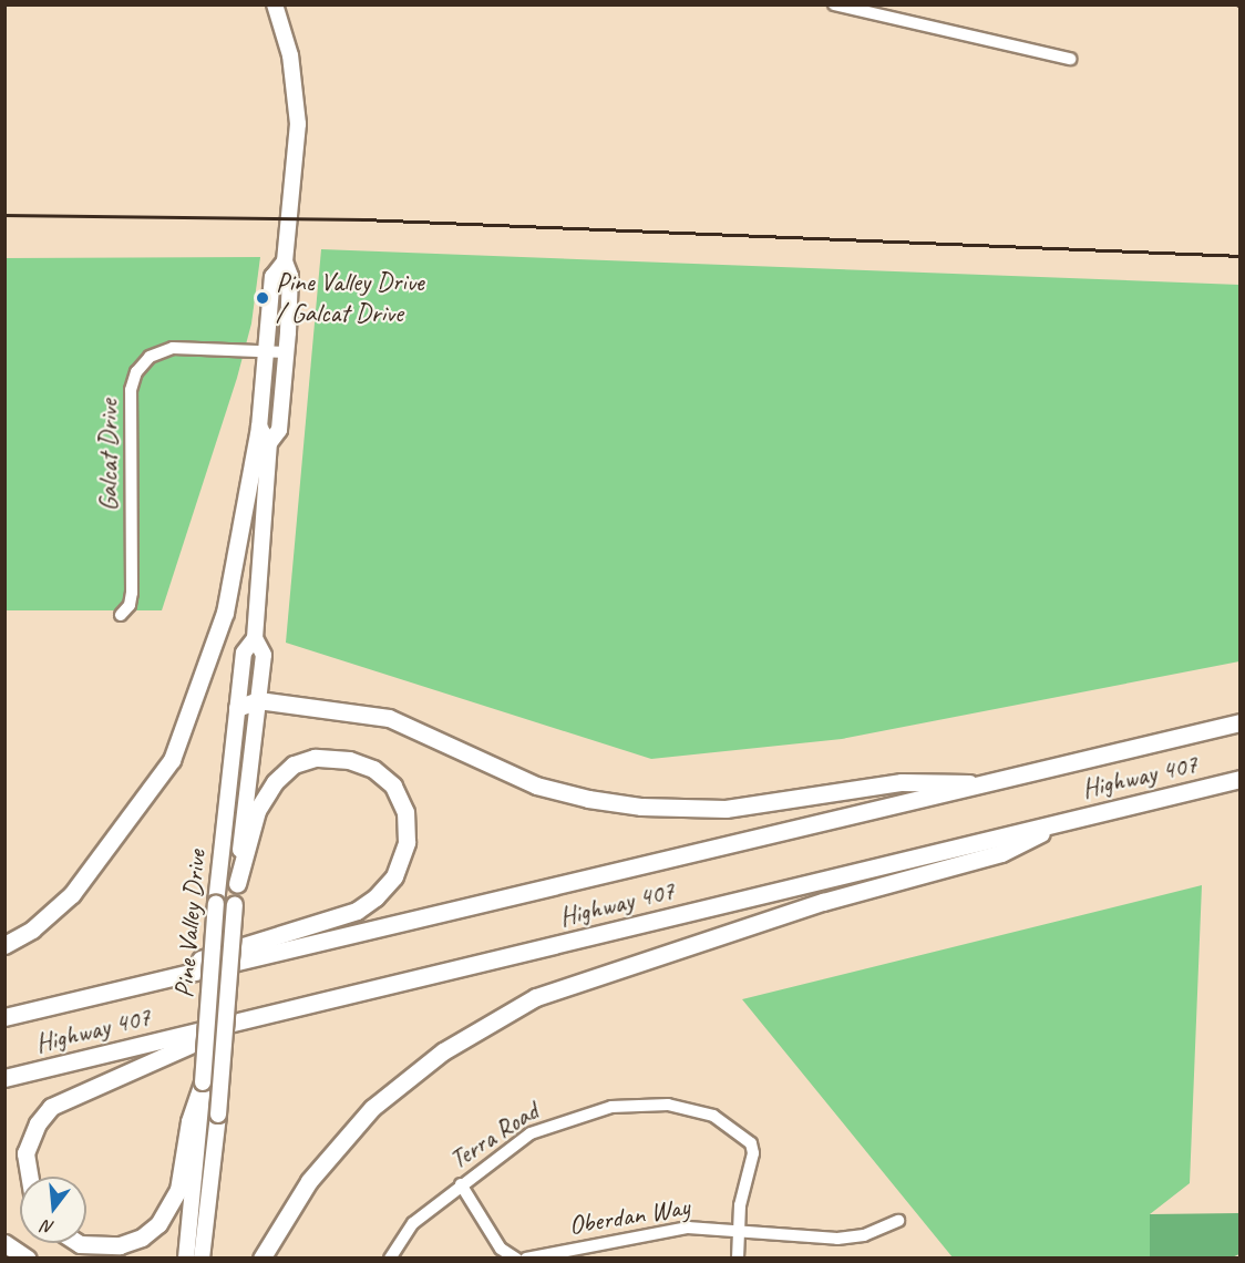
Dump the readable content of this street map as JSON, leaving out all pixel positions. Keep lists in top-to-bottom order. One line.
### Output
{"streets":{"highway":["Highway 407"],"main road":["Pine Valley Drive"],"street":["Galcat Drive","Terra Road","Oberdan Way"]},"crossings":[["Galcat Drive","Pine Valley Drive"],["Terra Road","Oberdan Way"]],"places":["Pine Valley Drive / Galcat Drive"],"north":"bottom"}
